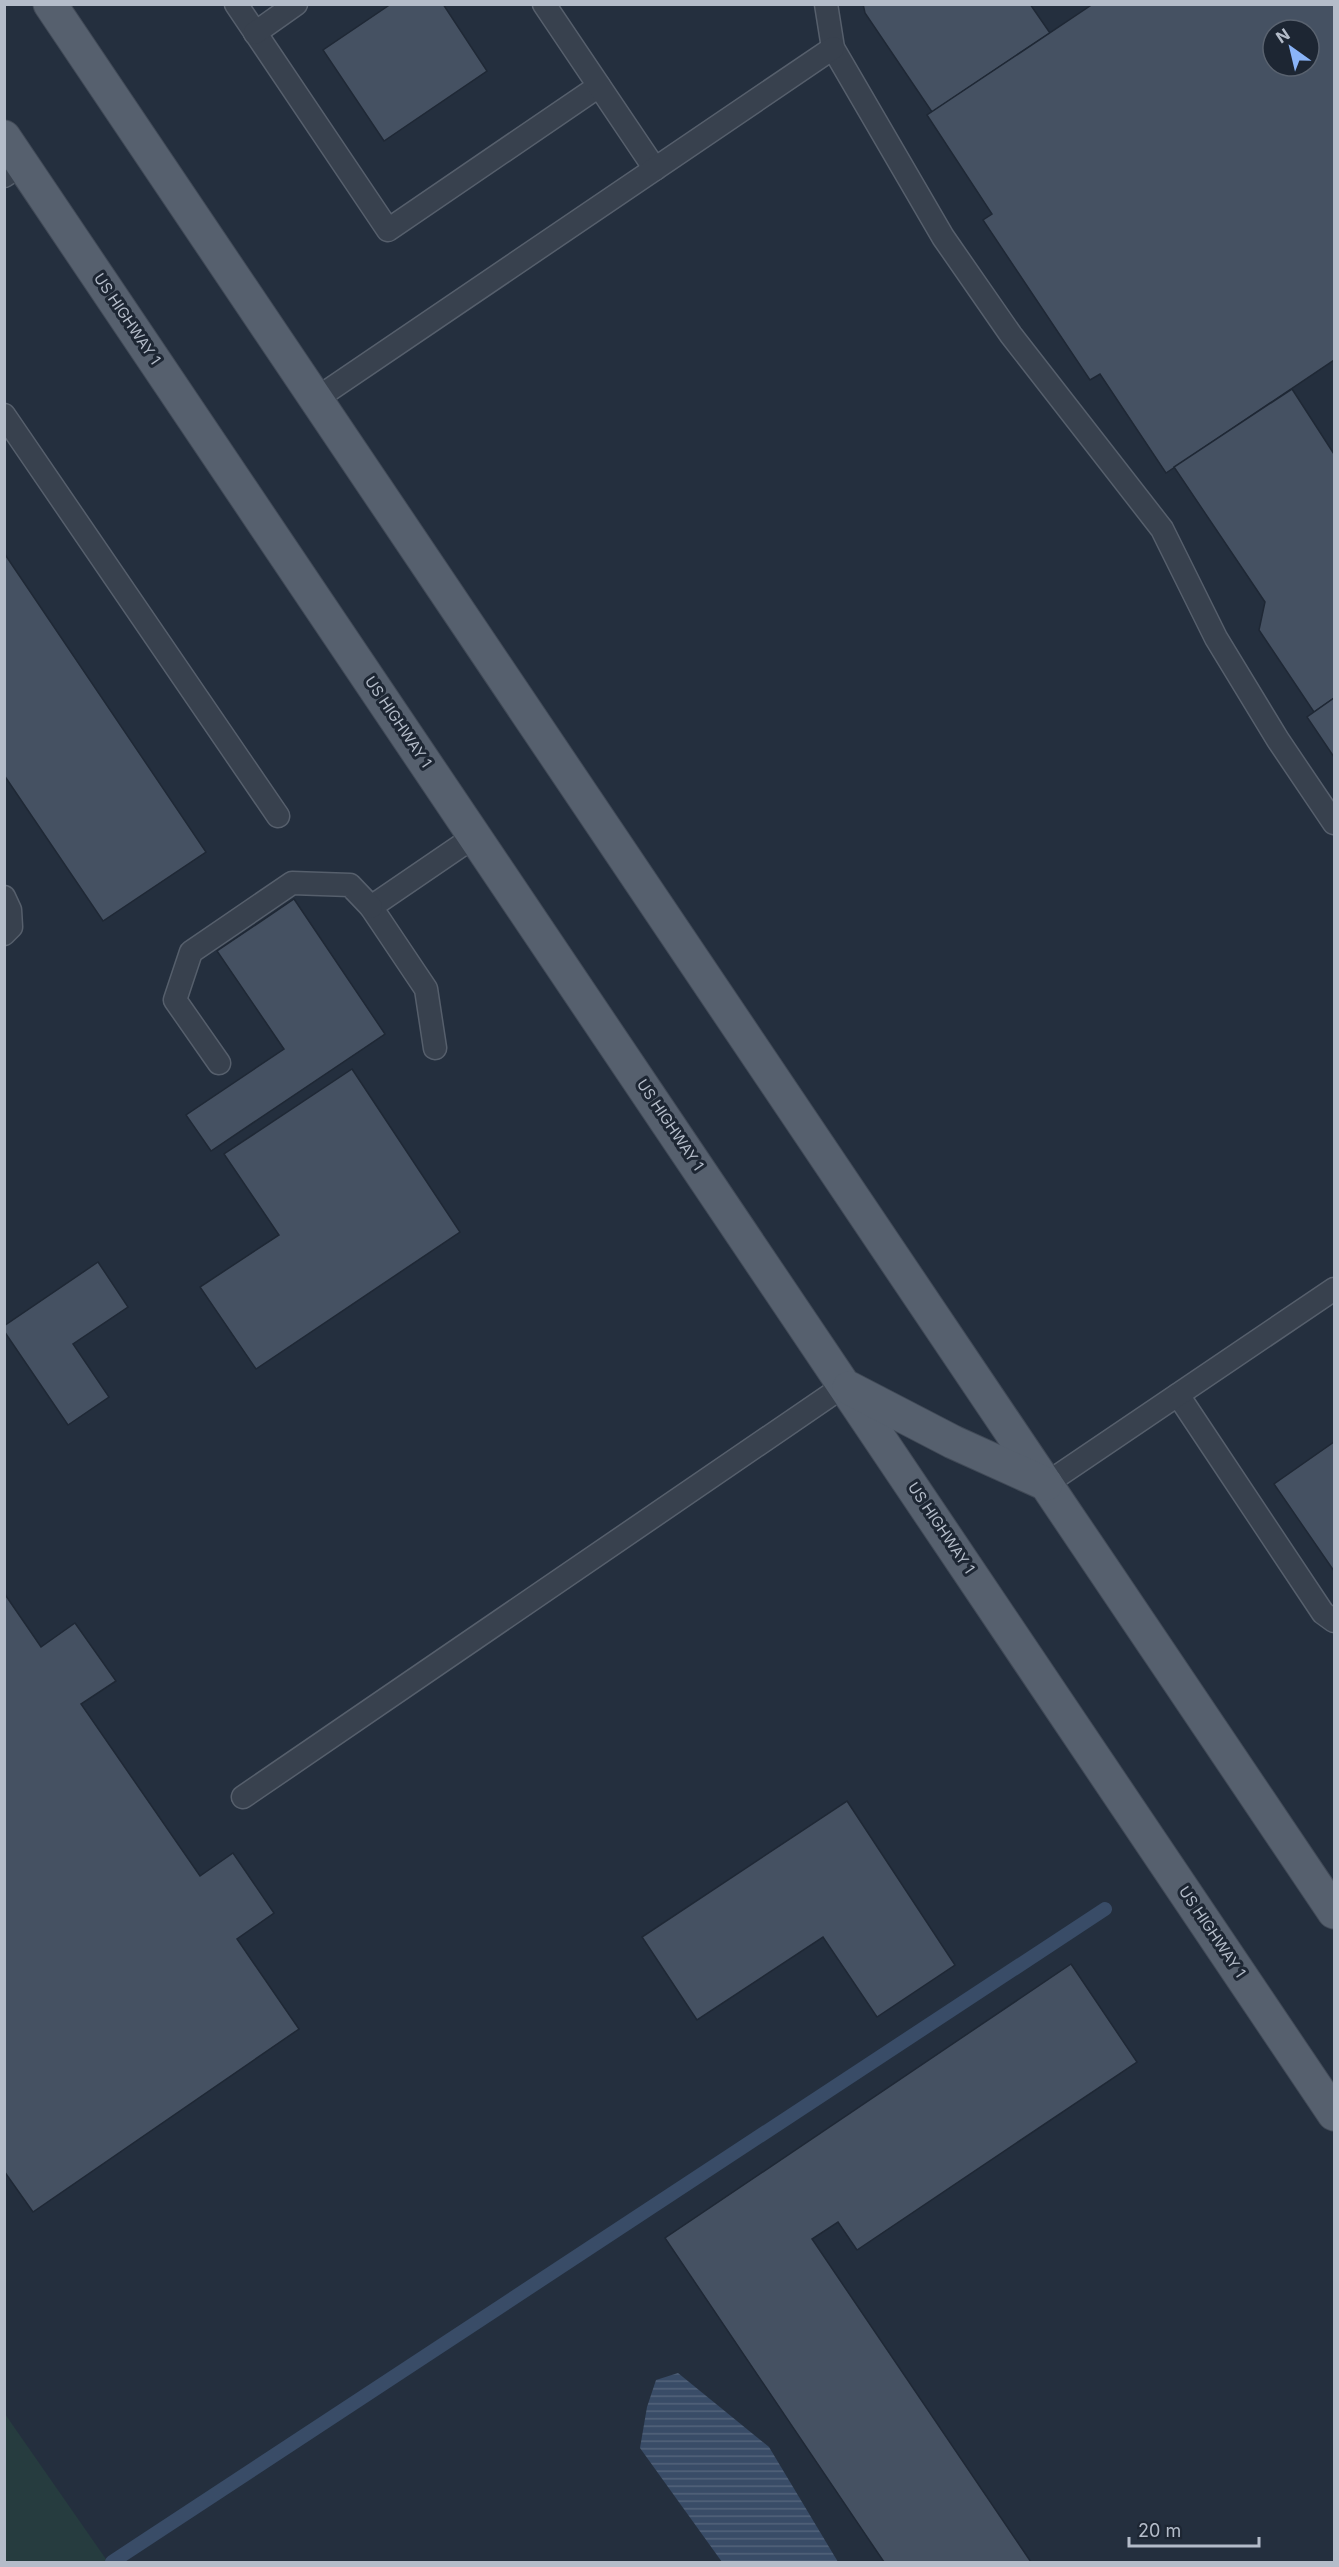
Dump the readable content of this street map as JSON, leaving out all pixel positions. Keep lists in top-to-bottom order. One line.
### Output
{"streets":{"main road":["US HIGHWAY 1"]},"scale_bar":"20 m","north":"top left"}
